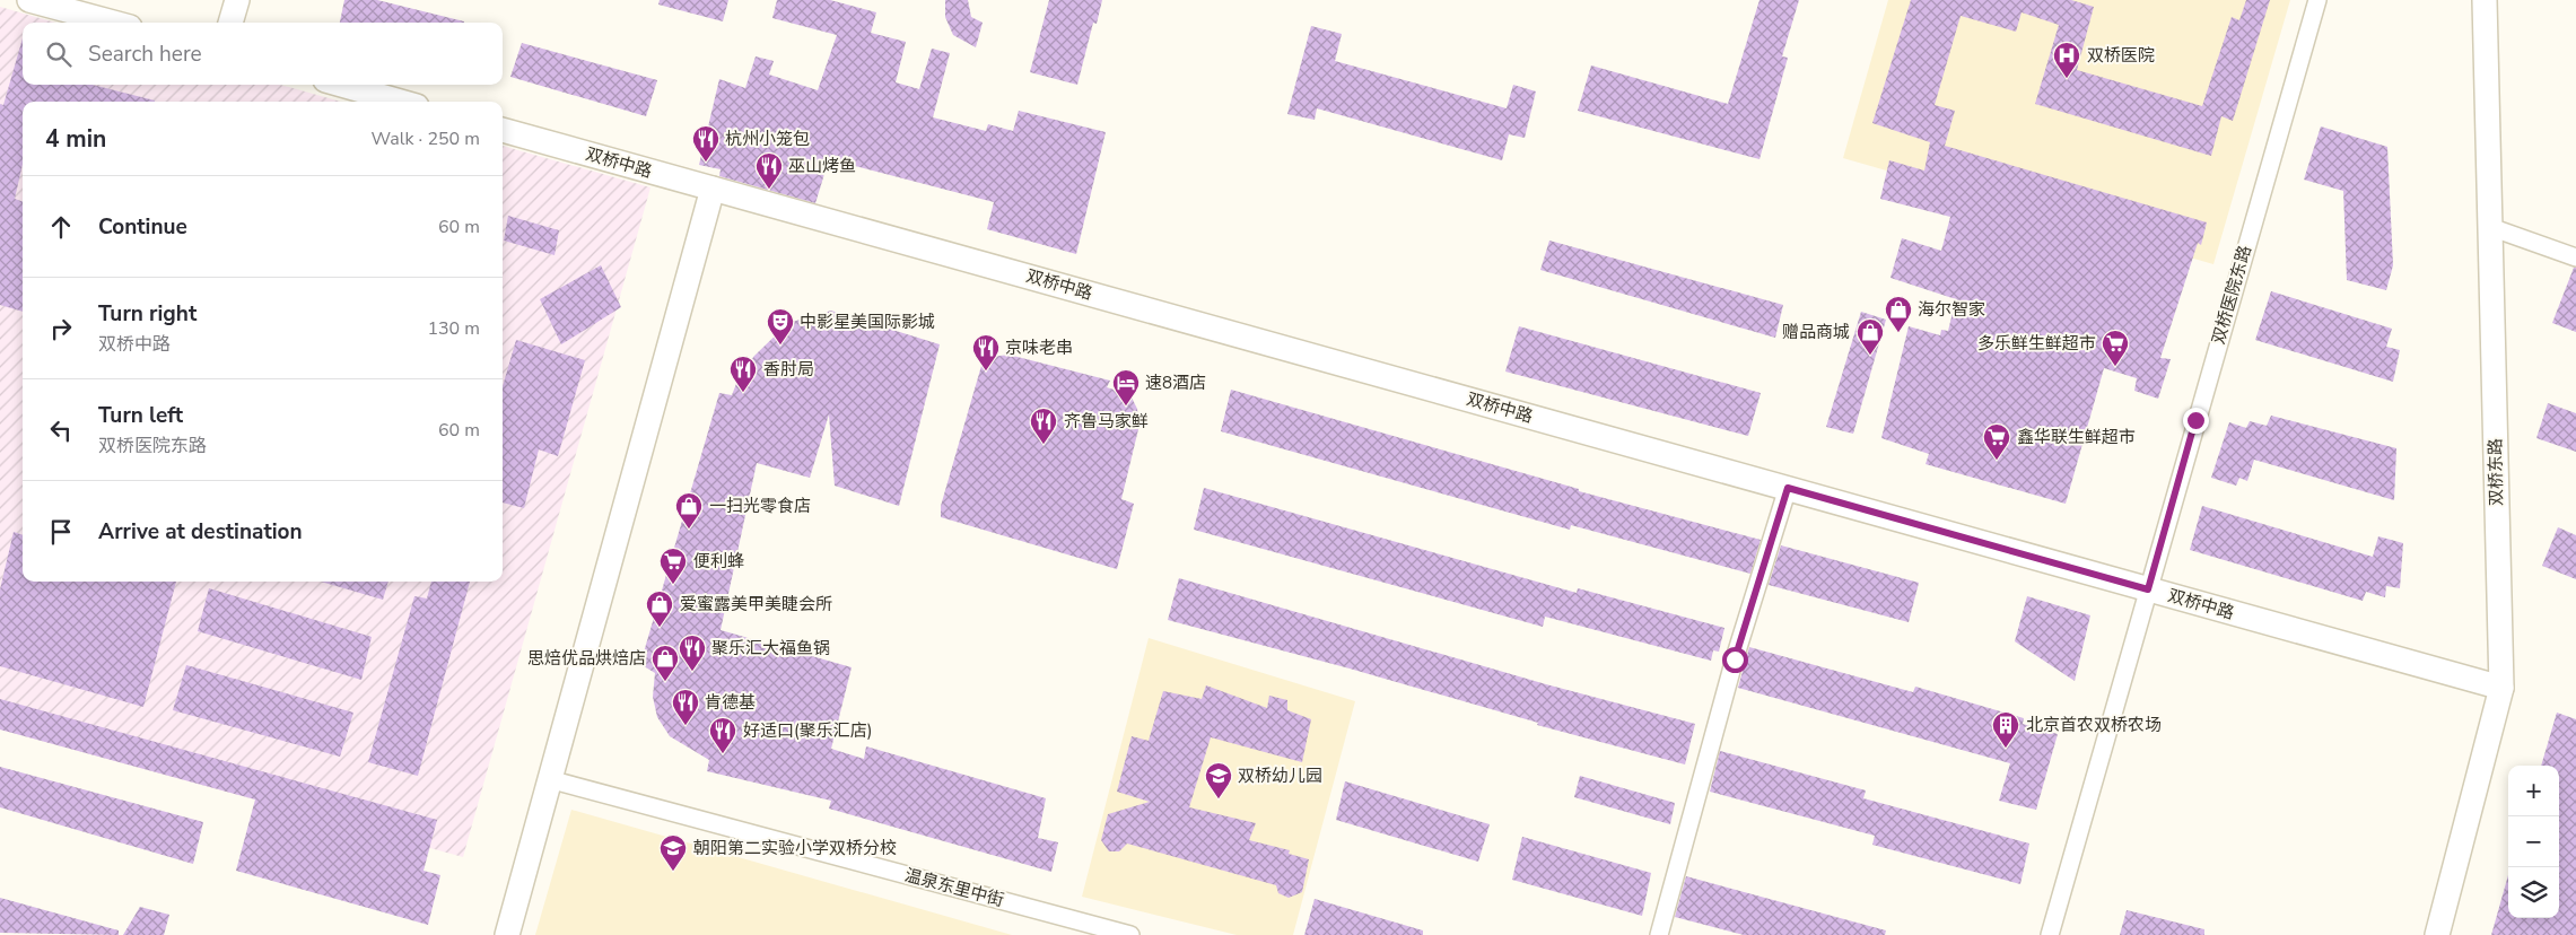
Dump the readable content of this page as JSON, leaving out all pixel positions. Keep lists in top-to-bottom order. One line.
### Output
{"streets":{"street":["双桥中路","双桥医院东路","双桥东路","温泉东里中街"]},"crossings":[["双桥中路","双桥医院东路"],["双桥中路","双桥东路"]],"places":{"hospital":["双桥医院"],"restaurant":["杭州小笼包","巫山烤鱼","京味老串","香肘局","齐鲁马家鲜","聚乐汇大福鱼锅","肯德基","好适口(聚乐汇店)"],"shop":["海尔智家","赠品商城","一扫光零食店","爱蜜露美甲美睫会所","思焙优品烘焙店"],"theatre":["中影星美国际影城"],"supermarket":["多乐鲜生鲜超市","鑫华联生鲜超市","便利蜂"],"hotel":["速8酒店"],"building":["北京首农双桥农场"],"school or university":["双桥幼儿园","朝阳第二实验小学双桥分校"]},"page":{"search":"Search here","heading":["4 min","Walk · 250 m"],"list":[["Continue","60 m"],["Turn right","双桥中路","130 m"],["Turn left","双桥医院东路","60 m"],"Arrive at destination"],"map_buttons":["+","−"]}}
